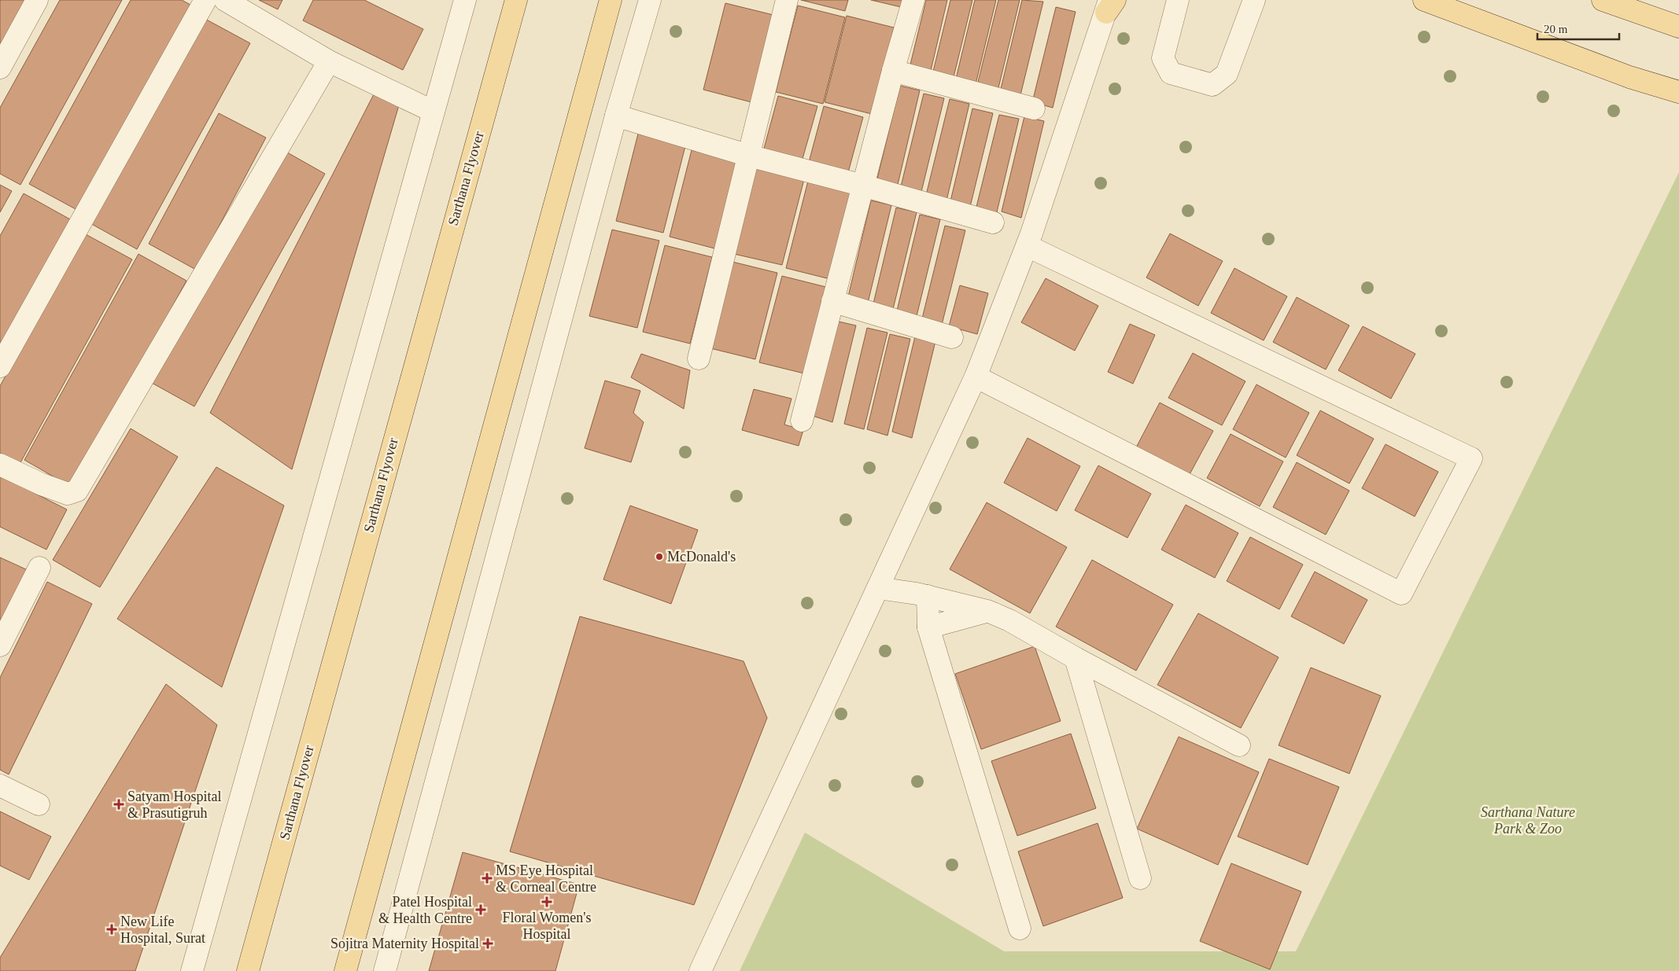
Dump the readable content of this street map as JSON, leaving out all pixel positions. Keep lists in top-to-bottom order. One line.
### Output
{"streets":{"main road":["Sarthana Flyover"]},"parks":["Sarthana Nature Park & Zoo"],"places":{"other":["McDonald's"],"health":["Satyam Hospital & Prasutigruh","MS Eye Hospital & Corneal Centre","Floral Women's Hospital","Patel Hospital & Health Centre","New Life Hospital, Surat","Sojitra Maternity Hospital"]},"scale_bar":"20 m"}
